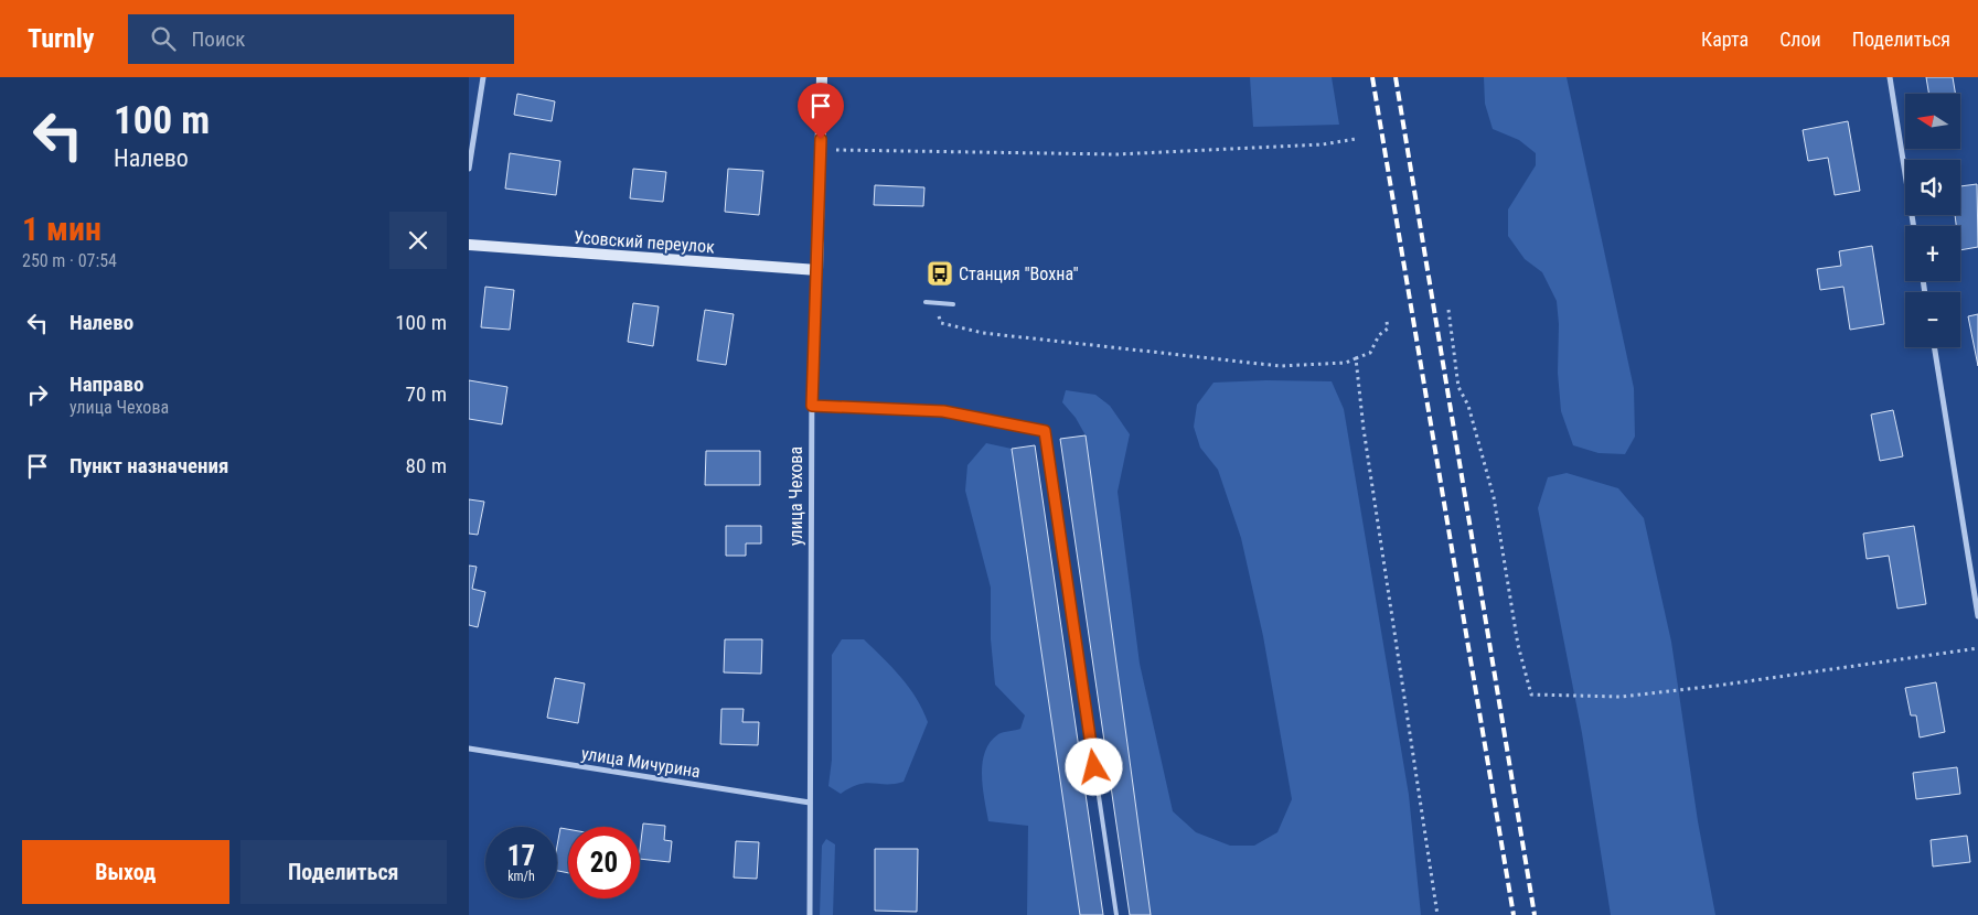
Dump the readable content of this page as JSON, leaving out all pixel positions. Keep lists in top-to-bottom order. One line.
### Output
{"streets":{"street":["Усовский переулок","улица Чехова","улица Мичурина"]},"crossings":[["Усовский переулок","улица Чехова"],["улица Чехова","улица Мичурина"]],"places":{"bus stop":["Станция \"Вохна\""]},"north":"left","page":{"header":"Turnly","search":"Поиск","nav":["Карта","Слои","Поделиться"],"turn":["100 m","Налево"],"map_buttons":["+","−"],"heading":["1 мин","250 m · 07:54"],"list":[{"name":"Налево","value":"100 m"},{"name":"Направо","note":"улица Чехова","value":"70 m"},{"name":"Пункт назначения","value":"80 m"}],"speed":"17 km/h","limit":"20","buttons":["Выход","Поделиться"]}}
